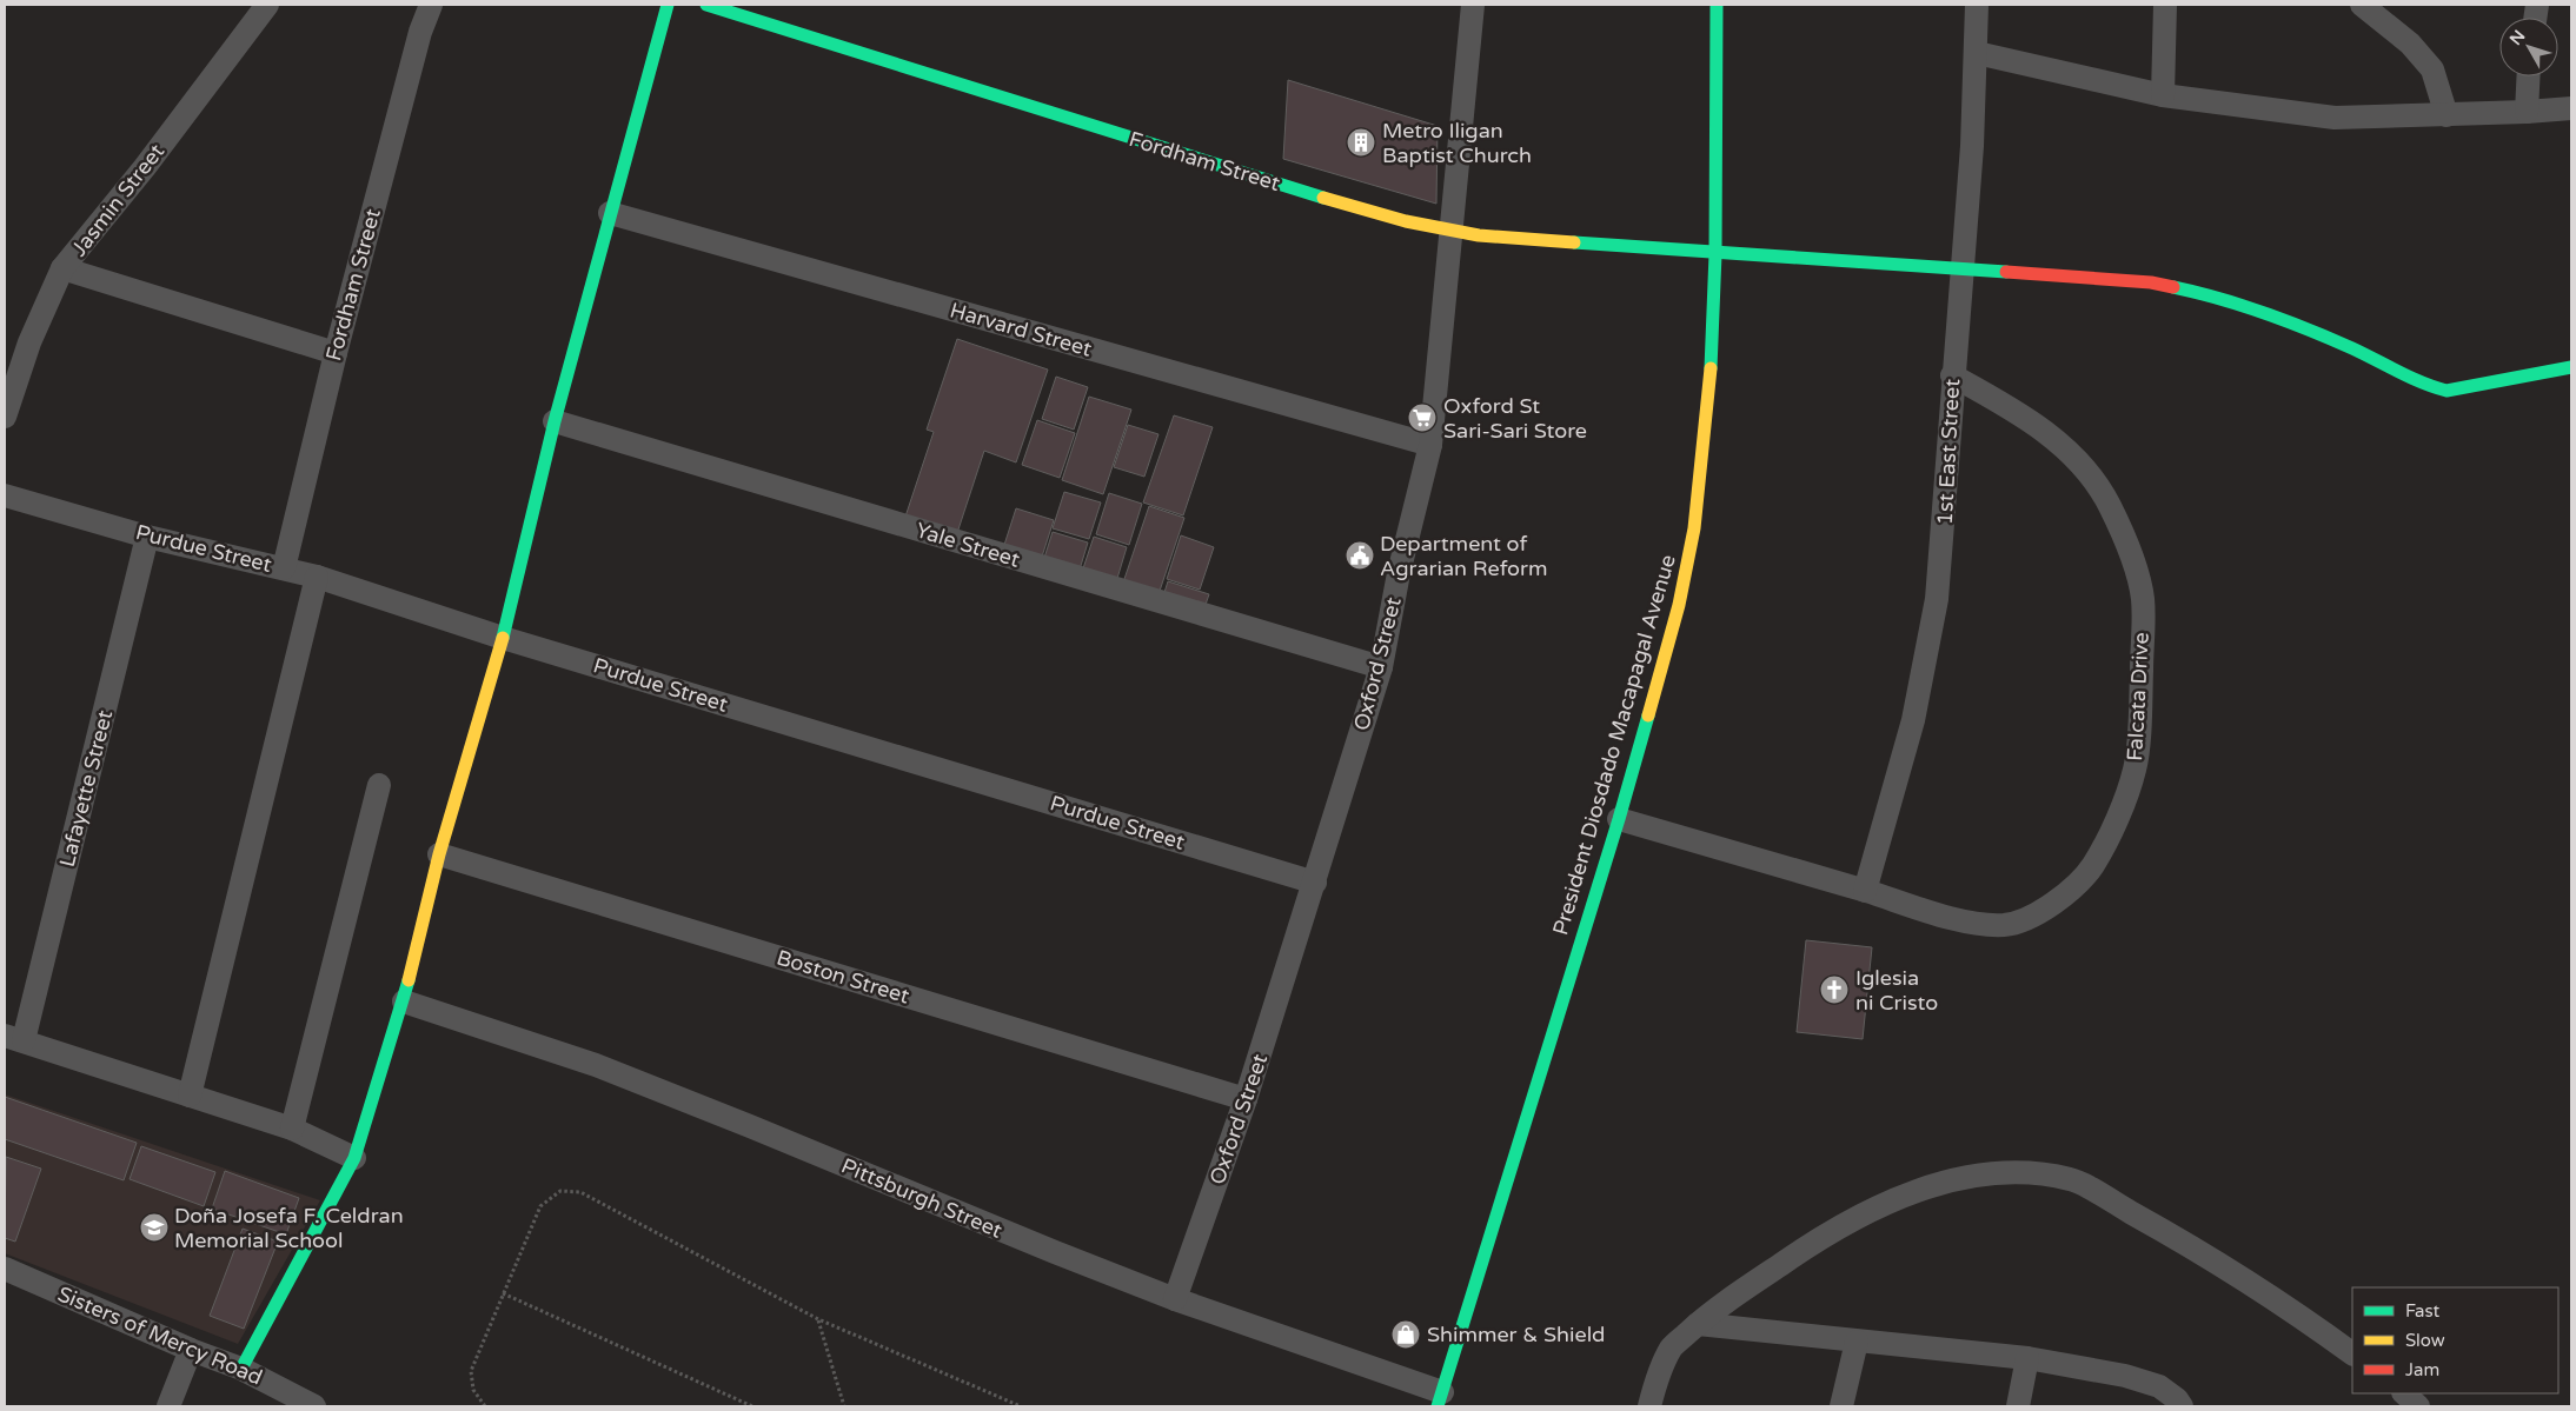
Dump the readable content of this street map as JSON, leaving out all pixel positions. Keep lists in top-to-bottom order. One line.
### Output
{"streets":{"main road":["Fordham Street","President Diosdado Macapagal Avenue"],"street":["Jasmin Street","Harvard Street","1st East Street","Yale Street","Purdue Street","Oxford Street","Falcata Drive","Lafayette Street","Boston Street","Pittsburgh Street","Sisters of Mercy Road"]},"crossings":[["Fordham Street","1st East Street"],["Fordham Street","Purdue Street"],["Fordham Street","Oxford Street"],["Fordham Street","President Diosdado Macapagal Avenue"],["Harvard Street","Oxford Street"],["1st East Street","Falcata Drive"],["Yale Street","Oxford Street"],["Purdue Street","Oxford Street"],["Purdue Street","Lafayette Street"],["Oxford Street","Boston Street"],["Oxford Street","Pittsburgh Street"],["Falcata Drive","President Diosdado Macapagal Avenue"],["President Diosdado Macapagal Avenue","Pittsburgh Street"]],"places":{"building":["Metro Iligan Baptist Church"],"supermarket":["Oxford St Sari-Sari Store"],"public building":["Department of Agrarian Reform"],"church":["Iglesia ni Cristo"],"school or university":["Doña Josefa F. Celdran Memorial School"],"shop":["Shimmer & Shield"]},"legend":["Fast","Slow","Jam"],"north":"top left"}
